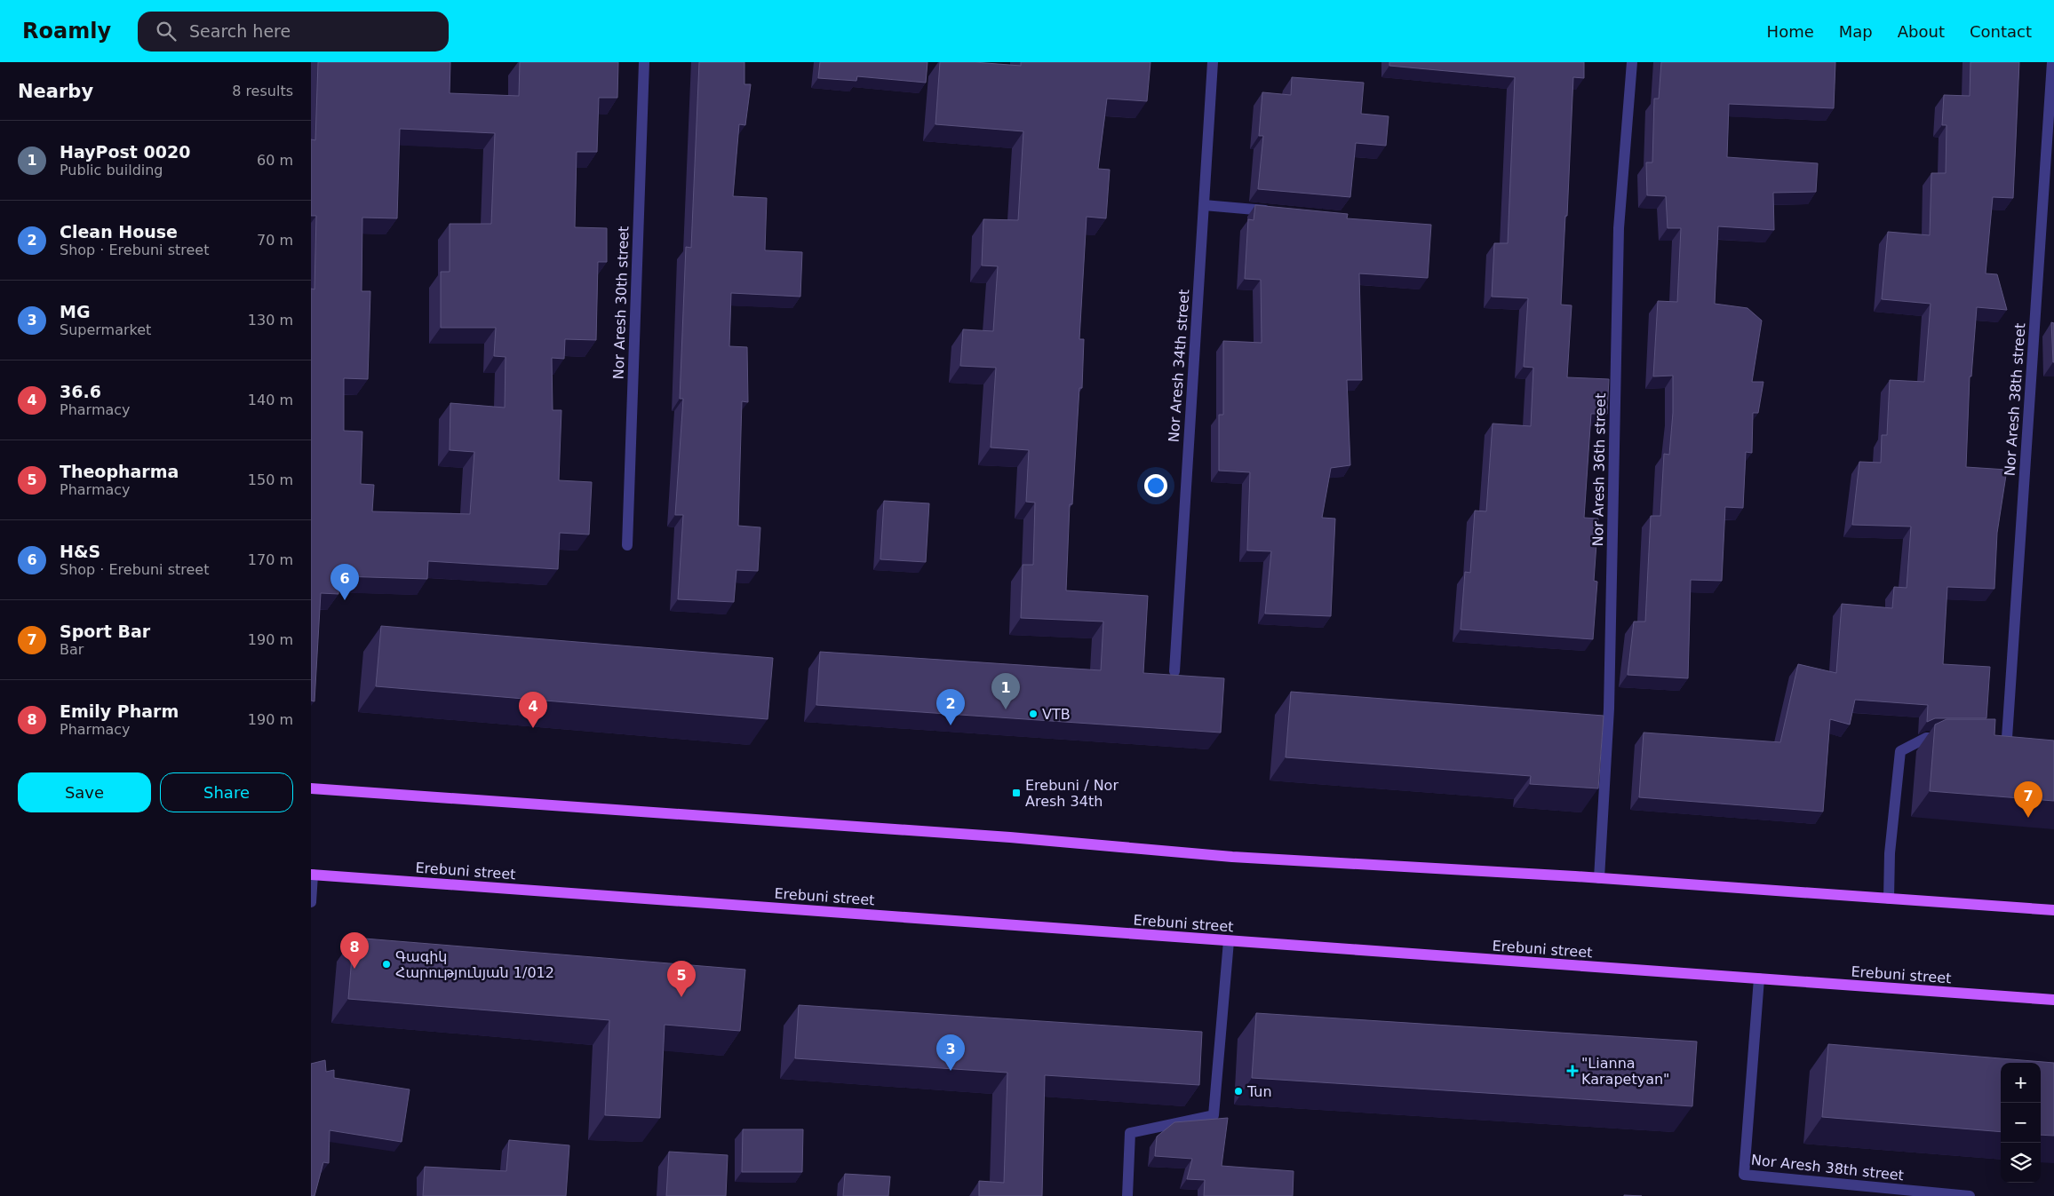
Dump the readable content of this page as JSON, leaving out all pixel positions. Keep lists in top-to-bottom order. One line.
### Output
{"streets":{"main road":["Erebuni street"],"street":["Nor Aresh 30th street","Nor Aresh 34th street","Nor Aresh 38th street","Nor Aresh 36th street"]},"crossings":[["Nor Aresh 38th street","Erebuni street"]],"places":{"other":["VTB","Գագիկ Հարությունյան 1/012","Tun"],"transit":["Erebuni / Nor Aresh 34th"],"health":["\"Lianna Karapetyan\""]},"page":{"header":"Roamly","search":"Search here","nav":["Home","Map","About","Contact"],"heading":["Nearby","8 results"],"list":[{"mark":"1","name":"HayPost 0020","note":"Public building","value":"60 m"},{"mark":"2","name":"Clean House","note":"Shop · Erebuni street","value":"70 m"},{"mark":"3","name":"MG","note":"Supermarket","value":"130 m"},{"mark":"4","name":"36.6","note":"Pharmacy","value":"140 m"},{"mark":"5","name":"Theopharma","note":"Pharmacy","value":"150 m"},{"mark":"6","name":"H&S","note":"Shop · Erebuni street","value":"170 m"},{"mark":"7","name":"Sport Bar","note":"Bar","value":"190 m"},{"mark":"8","name":"Emily Pharm","note":"Pharmacy","value":"190 m"}],"pins":["6","1","2","4","7","8","5","3"],"buttons":["Save","Share"],"map_buttons":["+","−"]}}
